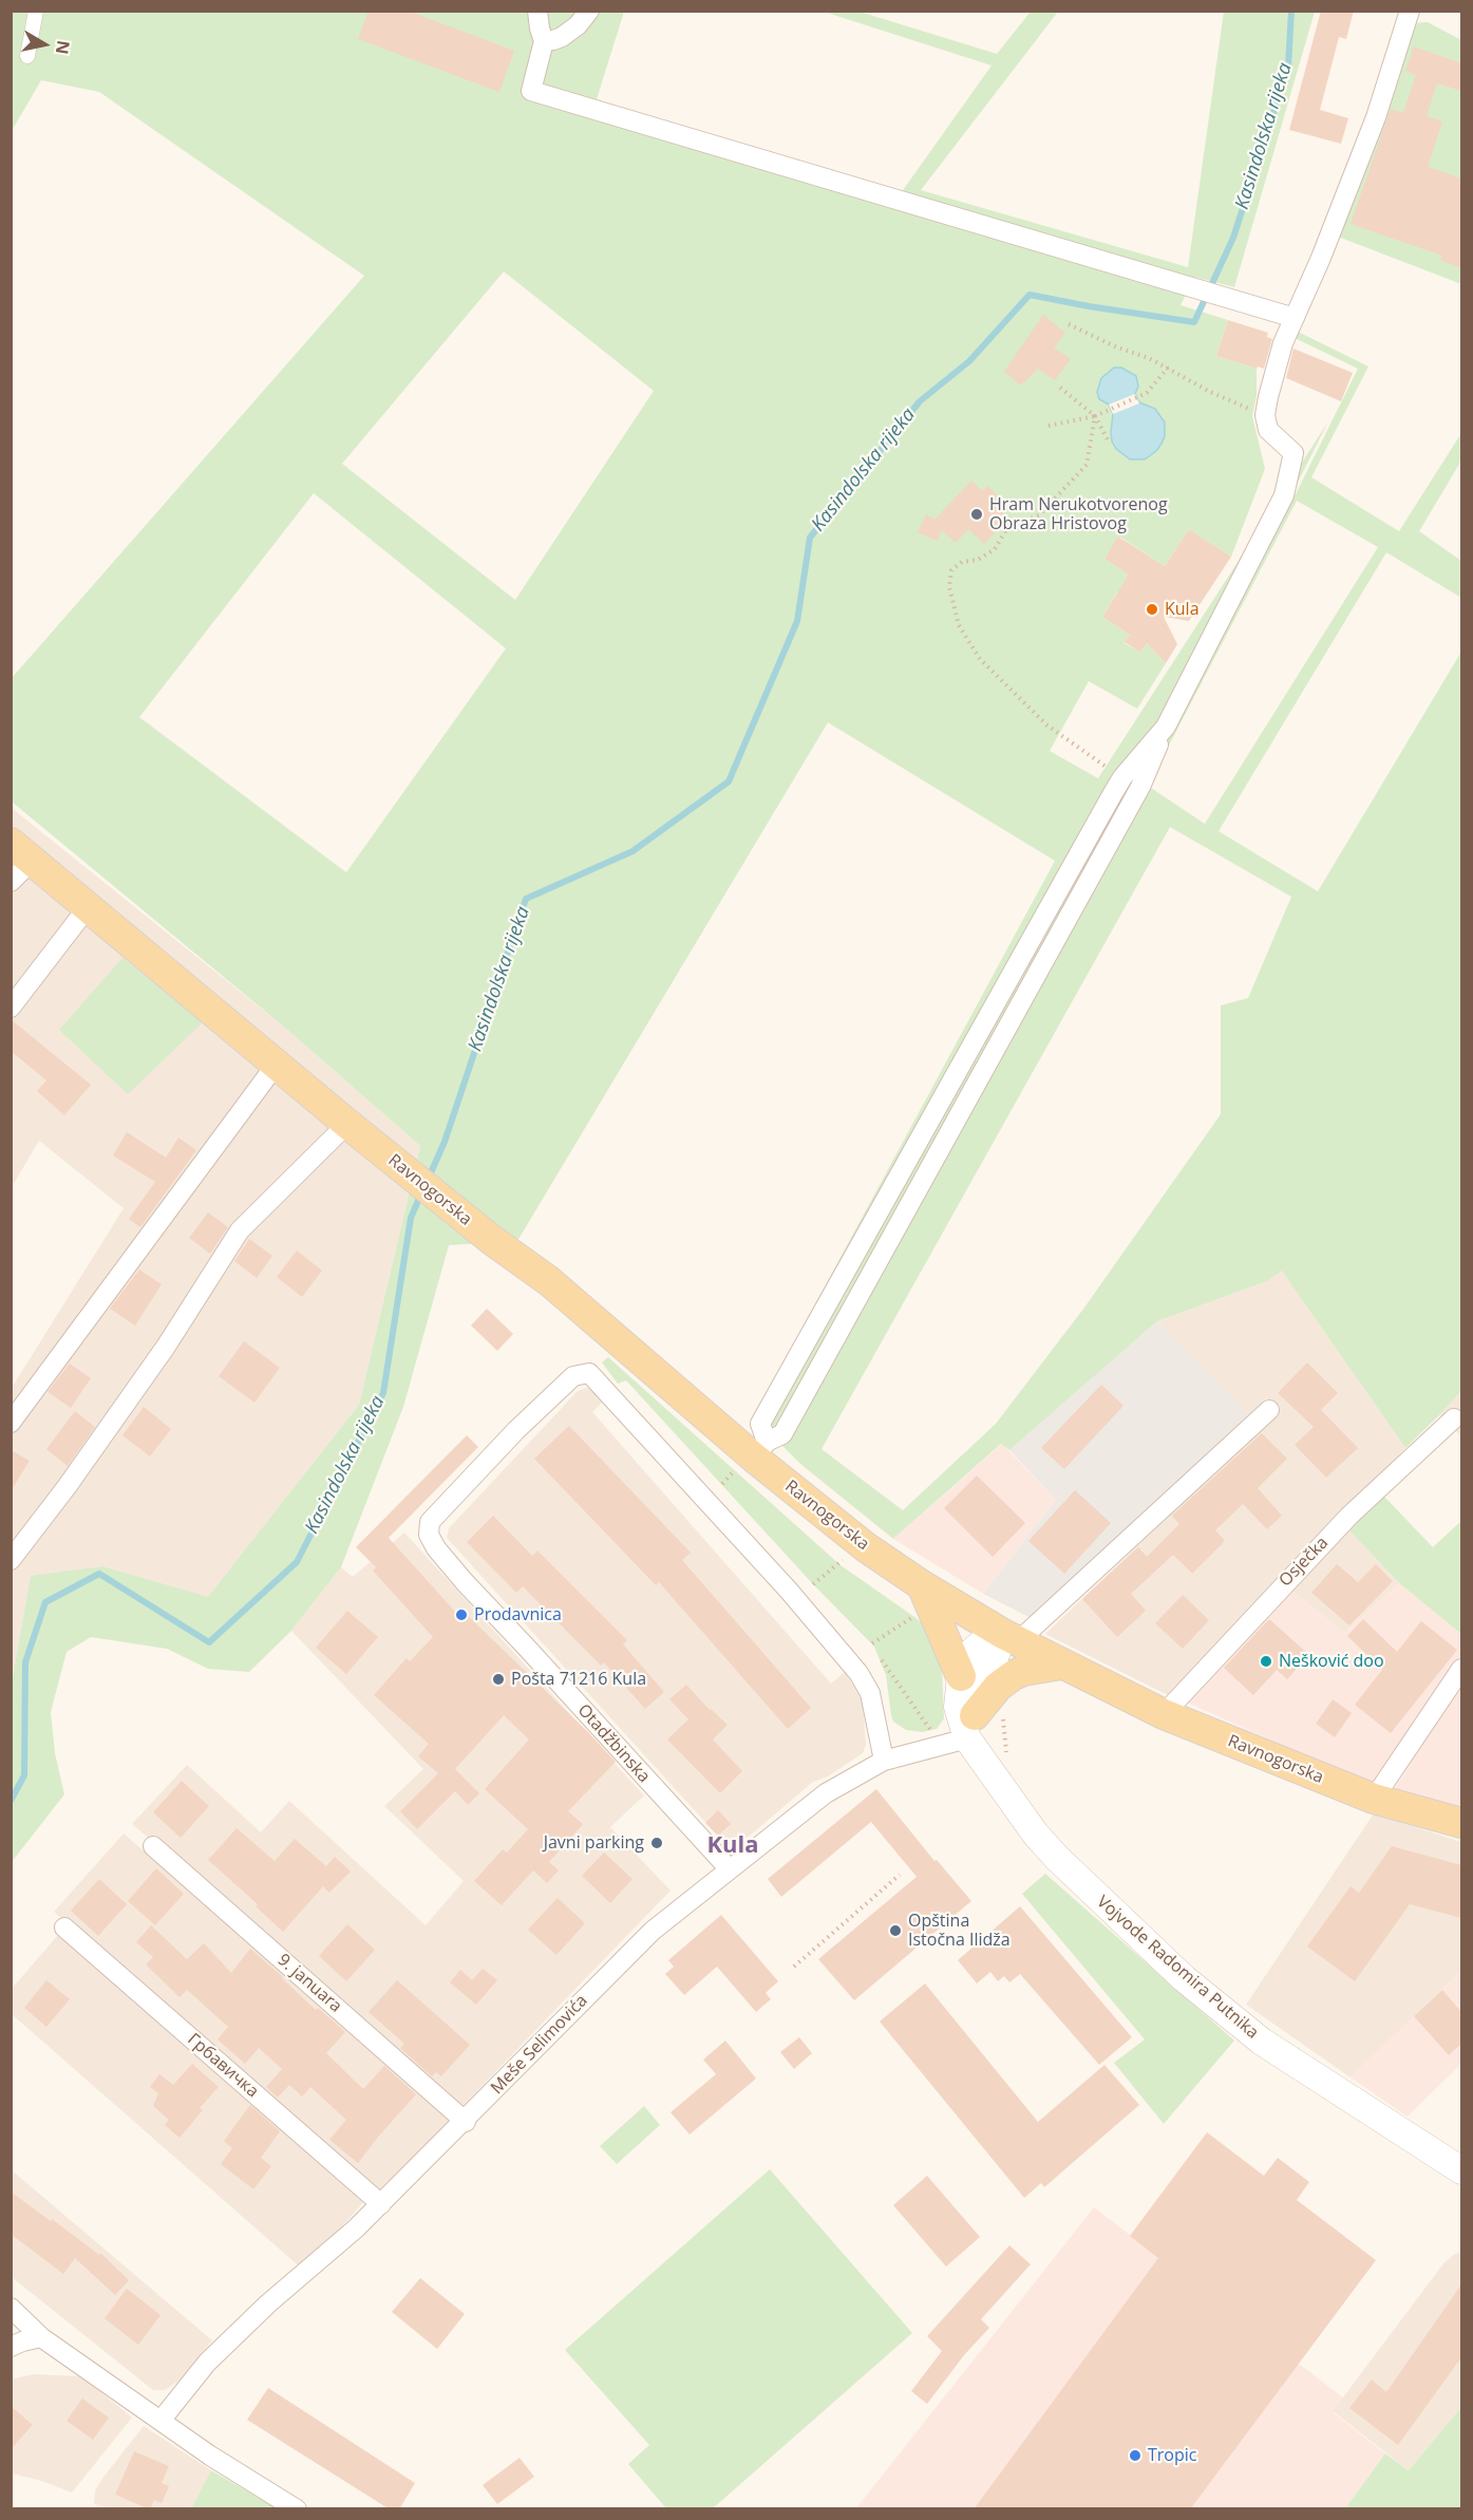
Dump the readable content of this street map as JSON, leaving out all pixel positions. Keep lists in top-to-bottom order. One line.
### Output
{"streets":{"main road":["Ravnogorska","Vojvode Radomira Putnika"],"street":["Osječka","Otadžbinska","9. januara","Meše Selimovića","Грбавичка"]},"crossings":[["Ravnogorska","Osječka"],["Ravnogorska","Vojvode Radomira Putnika"],["Otadžbinska","Meše Selimovića"],["Vojvode Radomira Putnika","Meše Selimovića"],["9. januara","Meše Selimovića"],["Meše Selimovića","Грбавичка"]],"districts":["Kula"],"water":["Kasindolska rijeka"],"places":["Hram Nerukotvorenog Obraza Hristovog","Kula","Prodavnica","Nešković doo","Pošta 71216 Kula","Javni parking","Opština Istočna Ilidža","Tropic"],"north":"right"}
